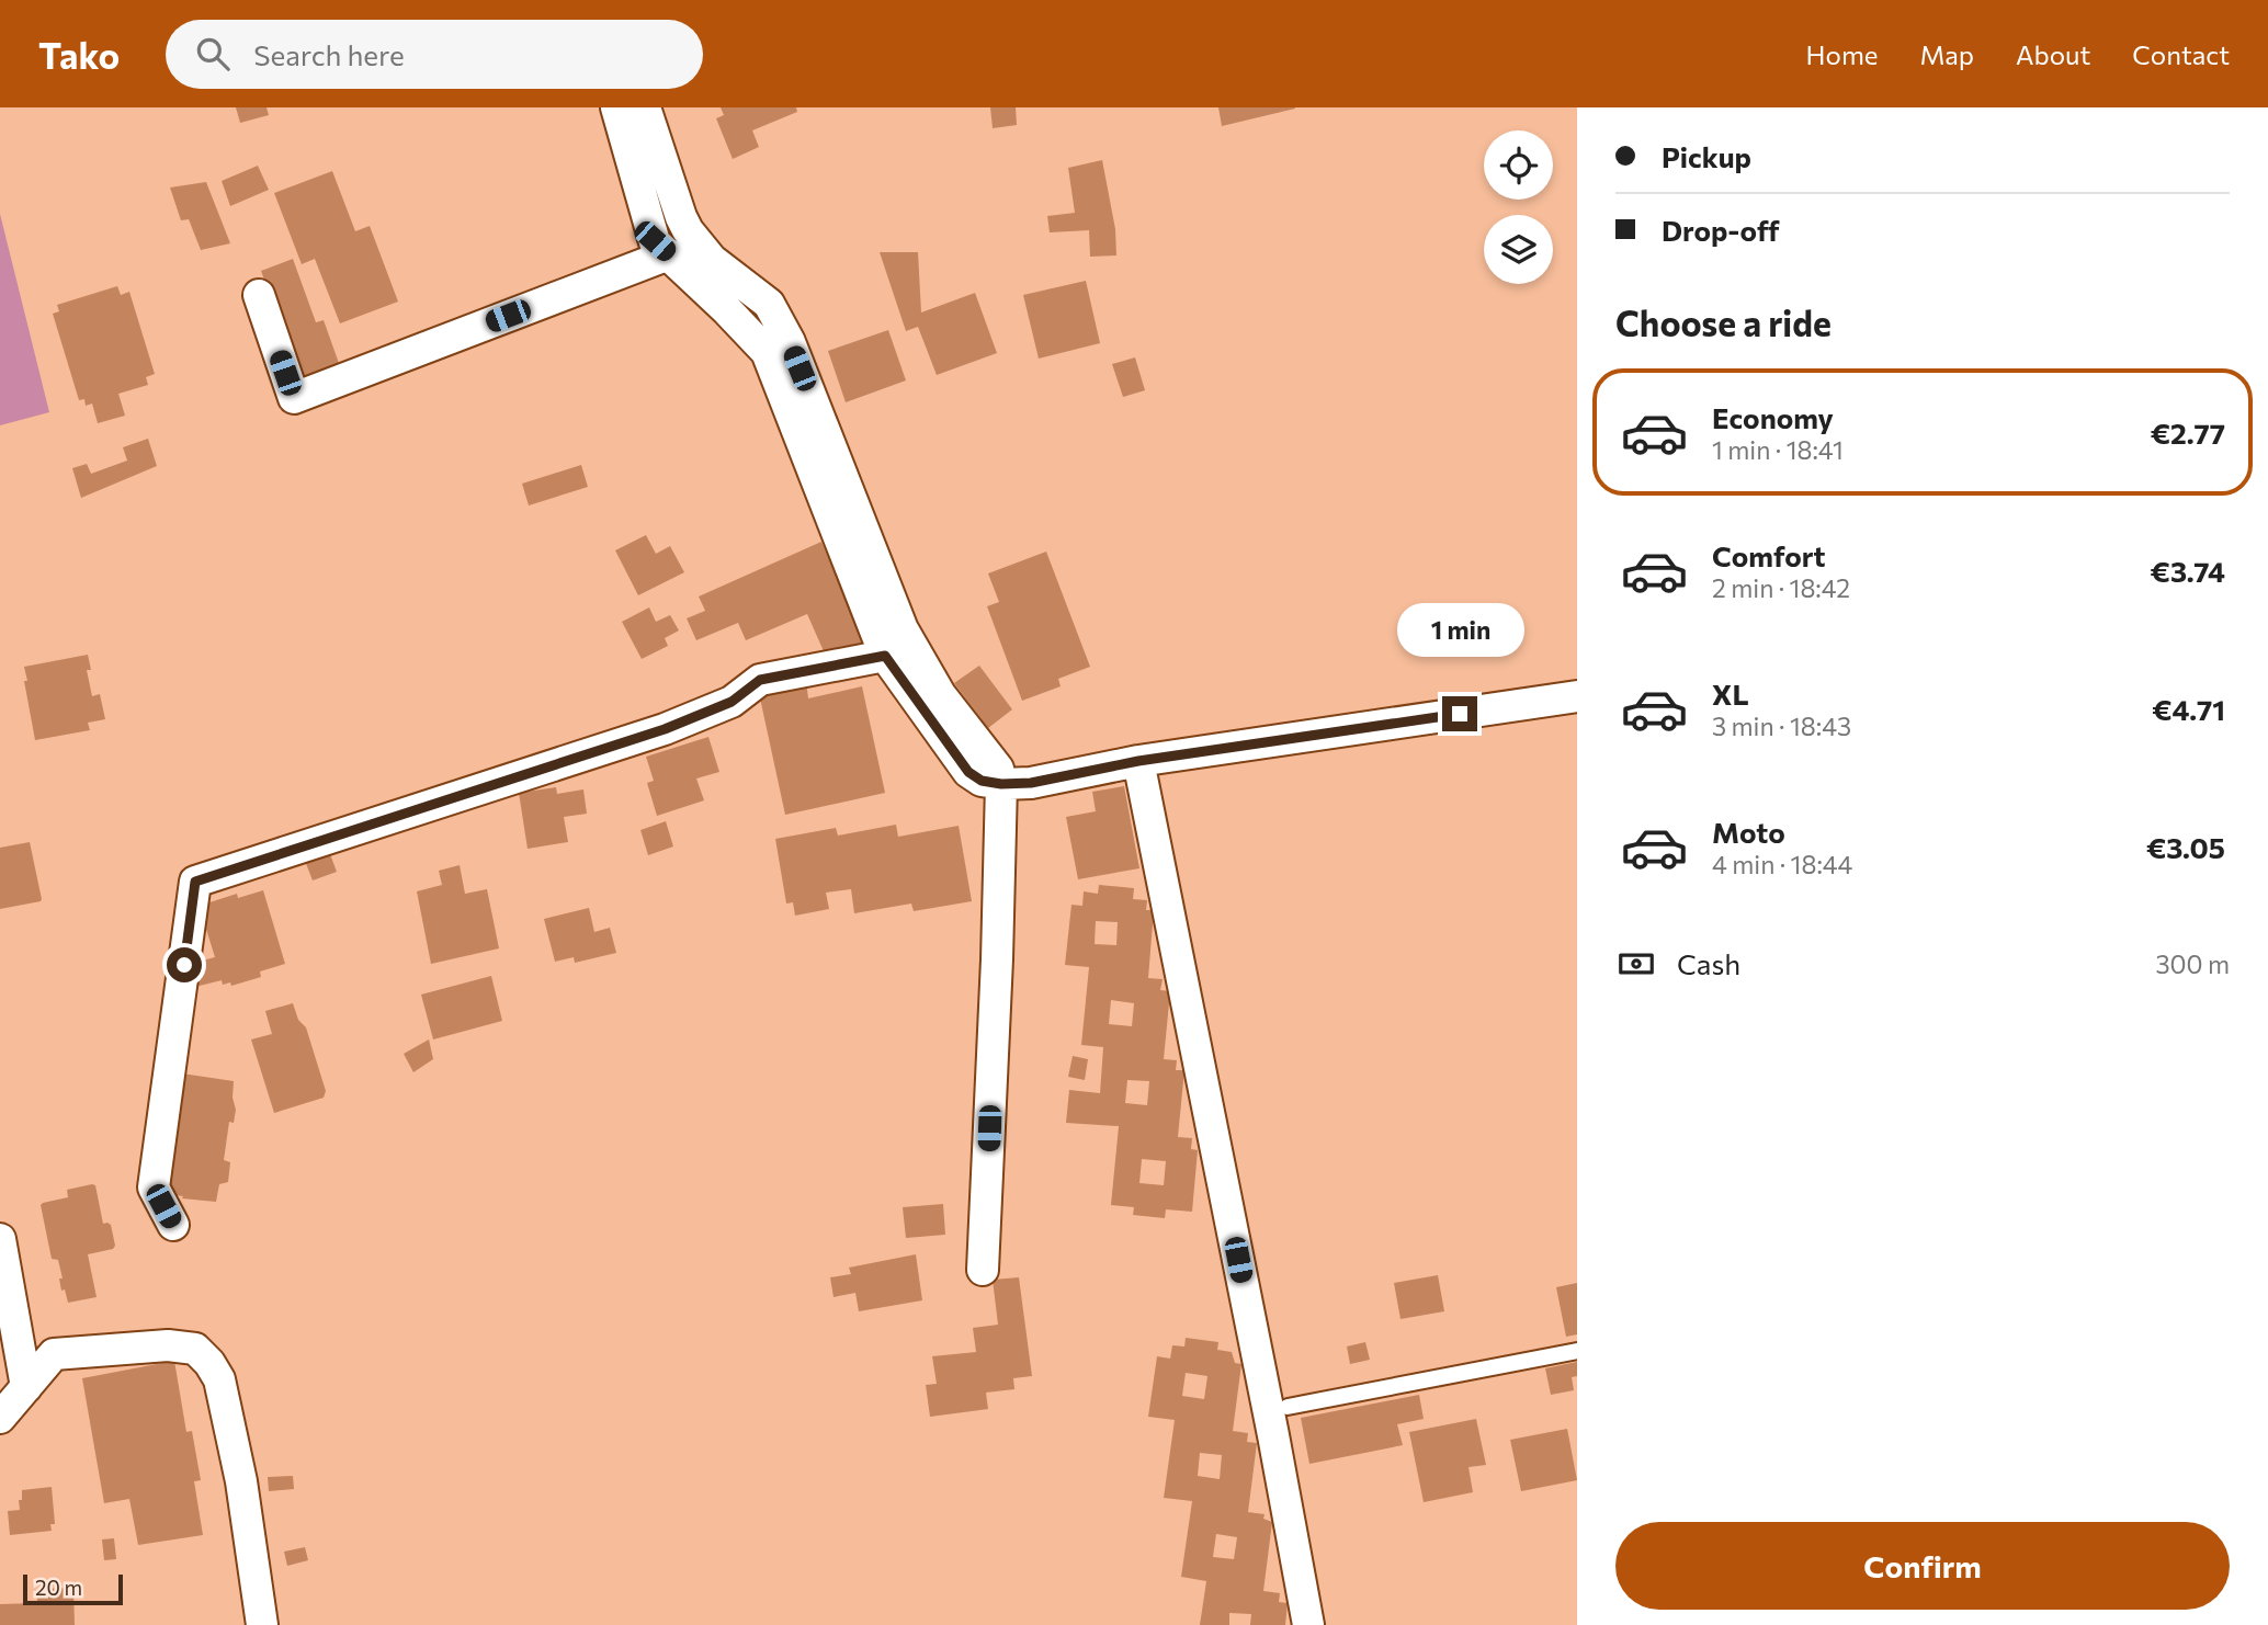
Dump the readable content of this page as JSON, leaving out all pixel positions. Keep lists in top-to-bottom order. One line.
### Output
{"scale_bar":"20 m","page":{"header":"Tako","search":"Search here","nav":["Home","Map","About","Contact"],"banner":["Pickup","Drop-off"],"heading":"Choose a ride","list":[{"name":"Economy","note":"1 min · 18:41","value":"€2.77"},{"name":"Comfort","note":"2 min · 18:42","value":"€3.74"},{"name":"XL","note":"3 min · 18:43","value":"€4.71"},{"name":"Moto","note":"4 min · 18:44","value":"€3.05"}],"bubble":"1 min","pay":["Cash","300 m"],"buttons":"Confirm","scale":"20 m"}}
